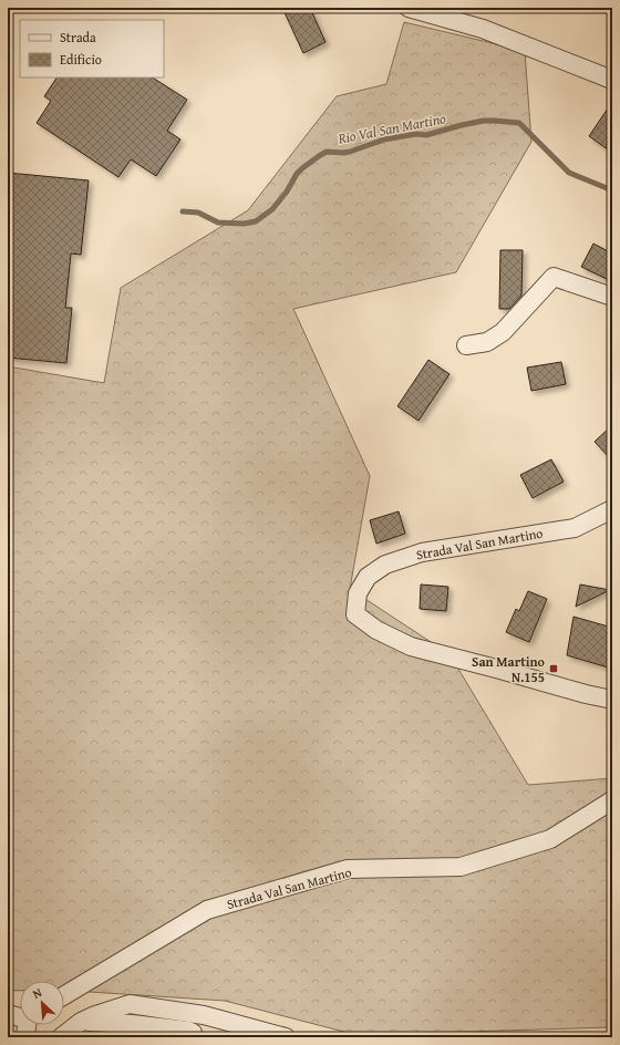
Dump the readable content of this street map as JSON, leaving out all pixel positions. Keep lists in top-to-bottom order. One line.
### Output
{"streets":{"street":["Strada Val San Martino"]},"water":["Rio Val San Martino"],"places":{"transit":["San Martino N.155"]},"legend":["Strada","Edificio"],"north":"top left"}
